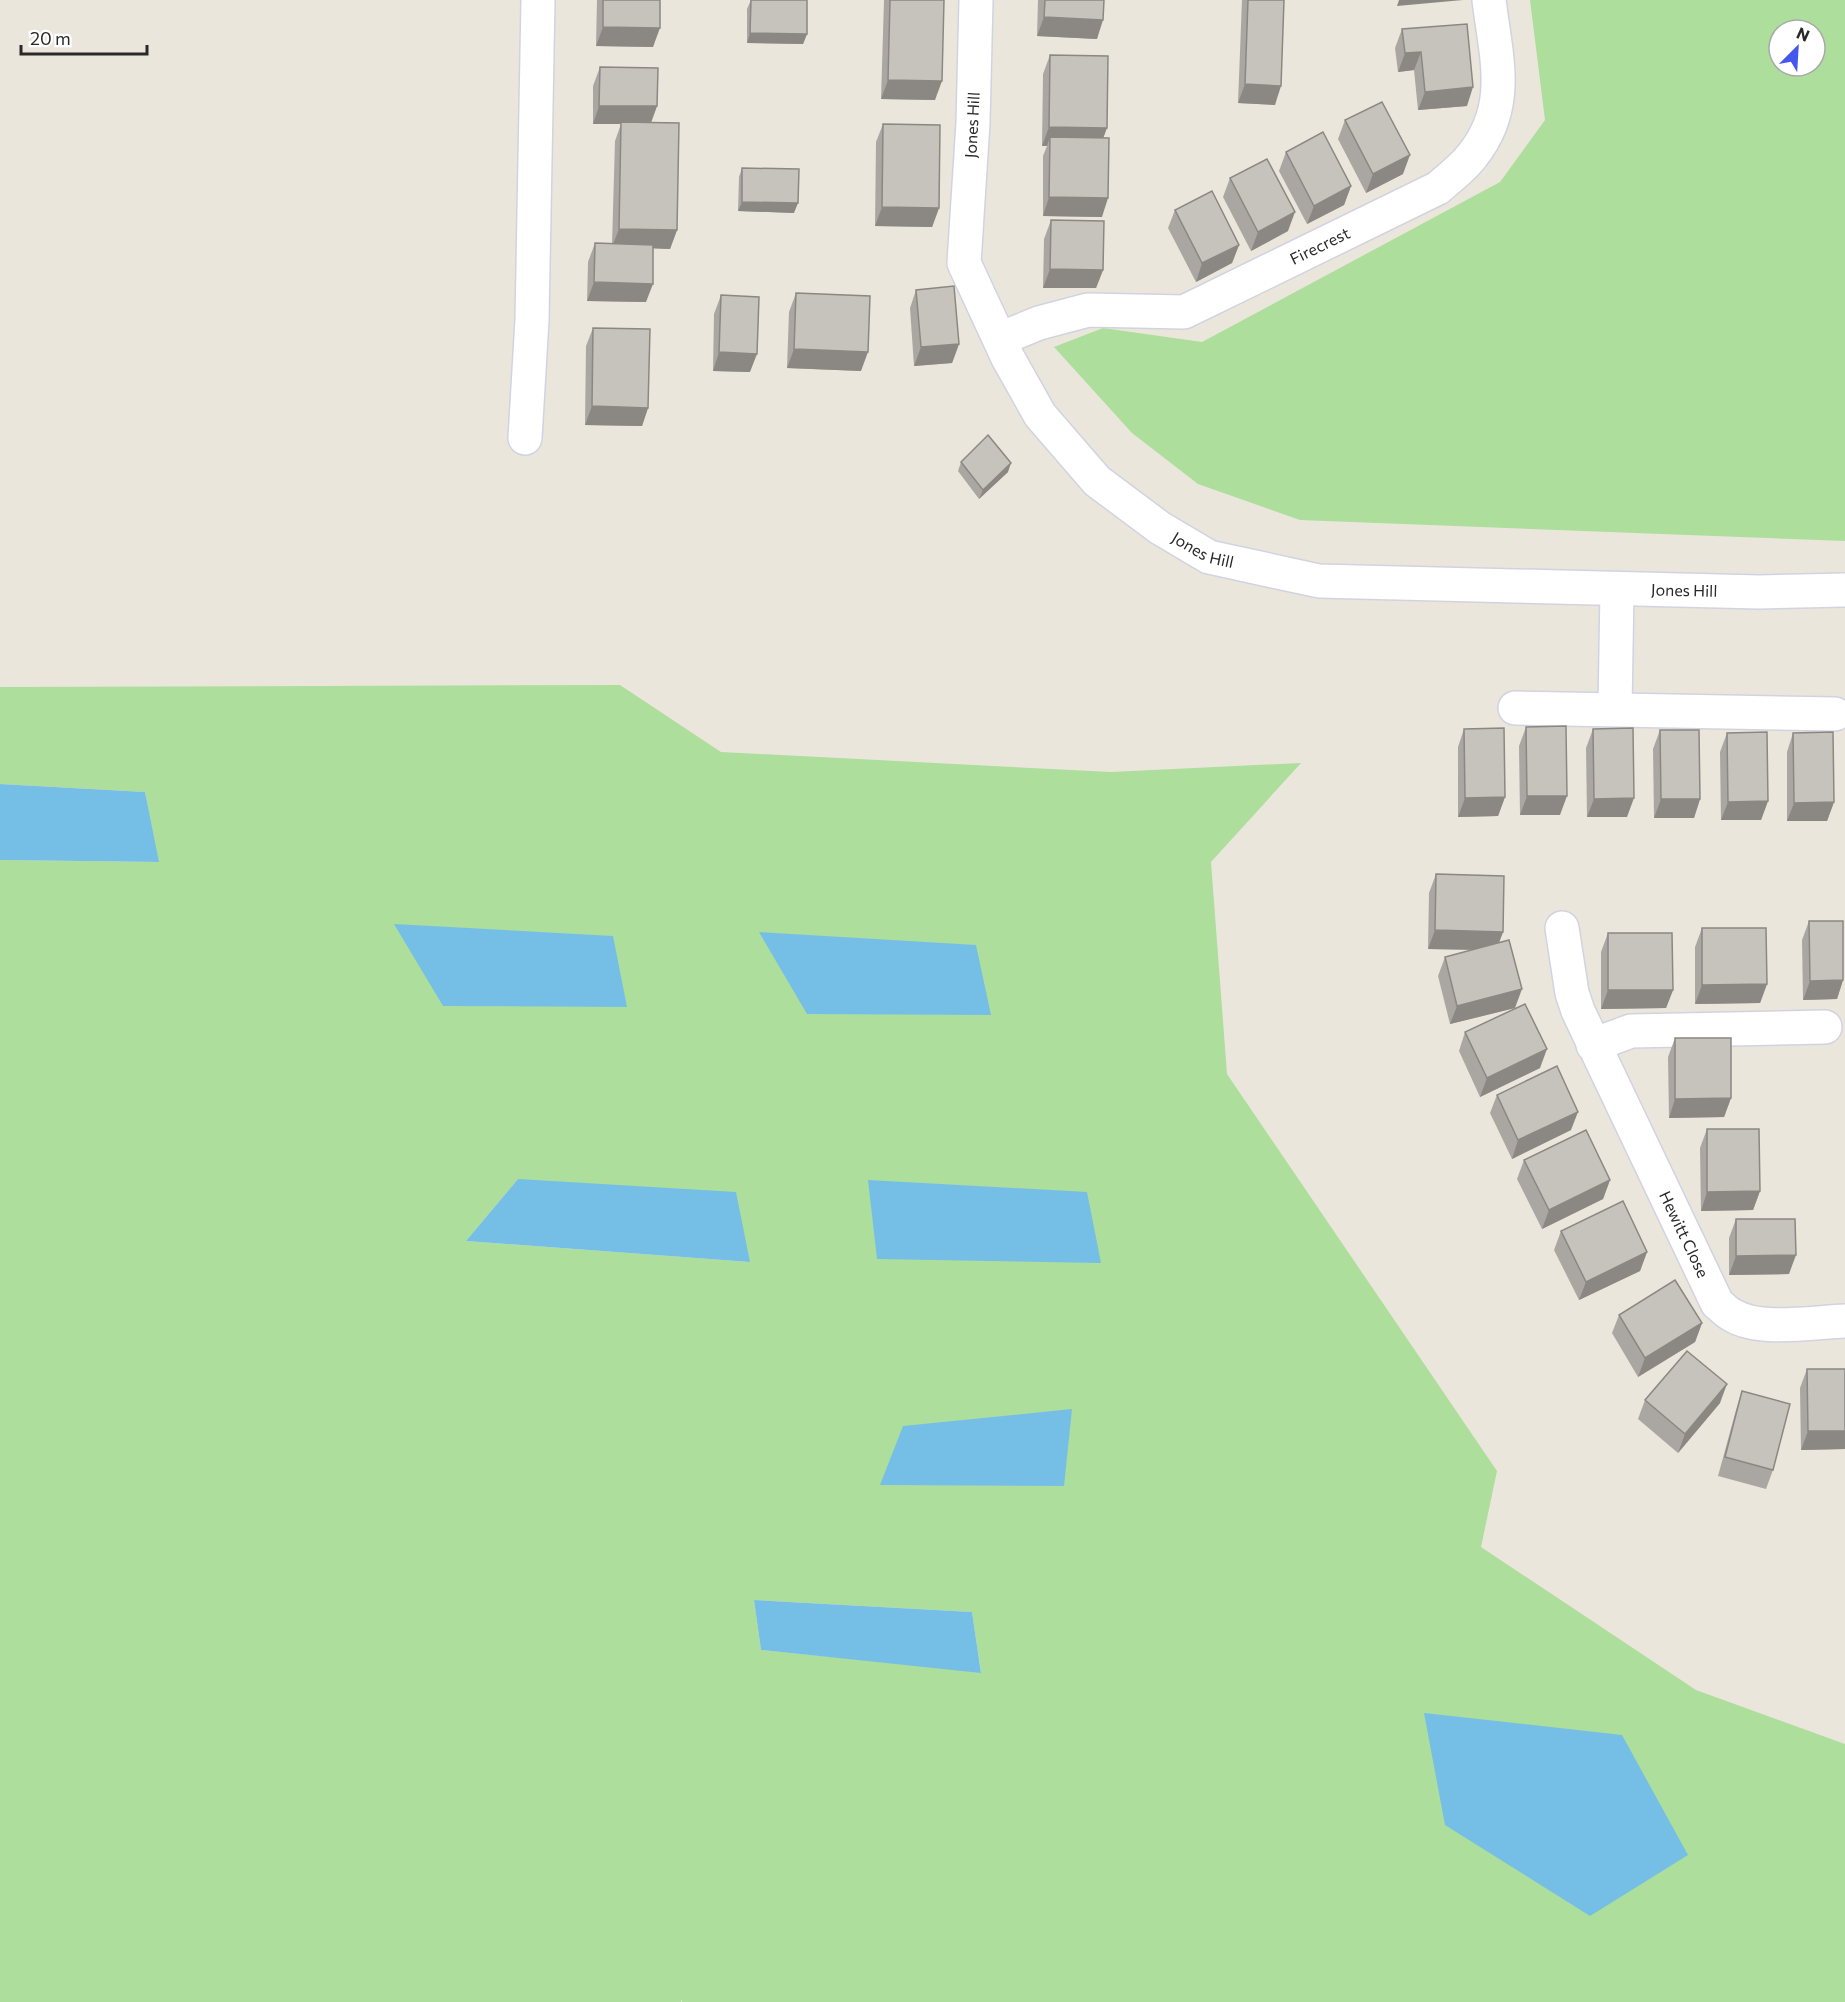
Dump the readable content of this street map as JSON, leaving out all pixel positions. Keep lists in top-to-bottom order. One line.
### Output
{"streets":{"street":["Jones Hill","Firecrest","Hewitt Close"]},"crossings":[["Jones Hill","Firecrest"]],"scale_bar":"20 m","north":"top right"}
